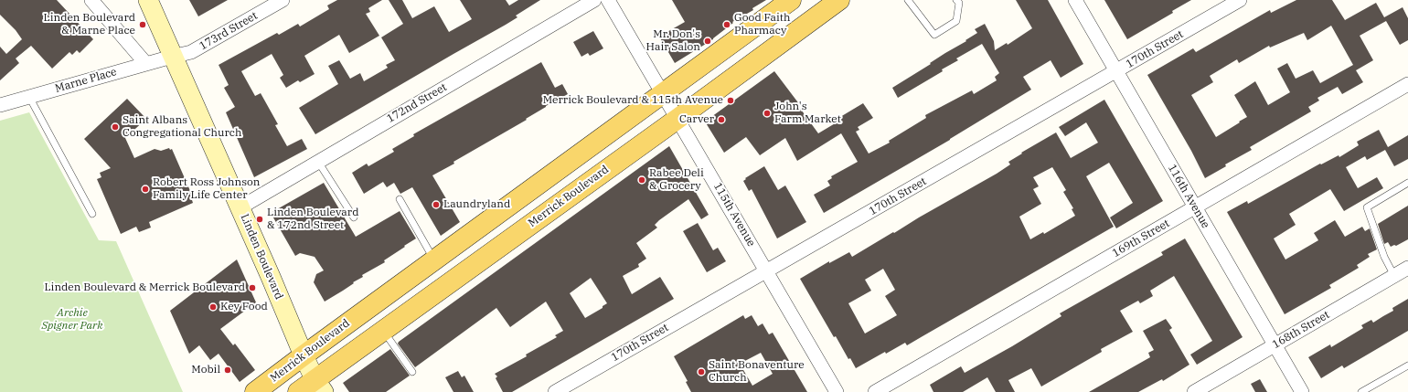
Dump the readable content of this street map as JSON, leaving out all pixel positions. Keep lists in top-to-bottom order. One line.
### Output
{"streets":{"main road":["Merrick Boulevard","Linden Boulevard"],"street":["173rd Street","170th Street","Marne Place","172nd Street","116th Avenue","115th Avenue","169th Street","168th Street"]},"crossings":[["173rd Street","Marne Place"],["173rd Street","Linden Boulevard"],["170th Street","116th Avenue"],["170th Street","115th Avenue"],["Marne Place","Linden Boulevard"],["172nd Street","Linden Boulevard"],["Merrick Boulevard","115th Avenue"],["Merrick Boulevard","Linden Boulevard"],["116th Avenue","169th Street"],["116th Avenue","168th Street"]],"parks":["Archie Spigner Park"],"places":["Linden Boulevard & Marne Place","Good Faith Pharmacy","Mr. Don's Hair Salon","Merrick Boulevard & 115th Avenue","John's Farm Market","Carver","Saint Albans Congregational Church","Rabee Deli & Grocery","Robert Ross Johnson Family Life Center","Laundryland","Linden Boulevard & 172nd Street","Linden Boulevard & Merrick Boulevard","Key Food","Mobil","Saint Bonaventure Church"]}
